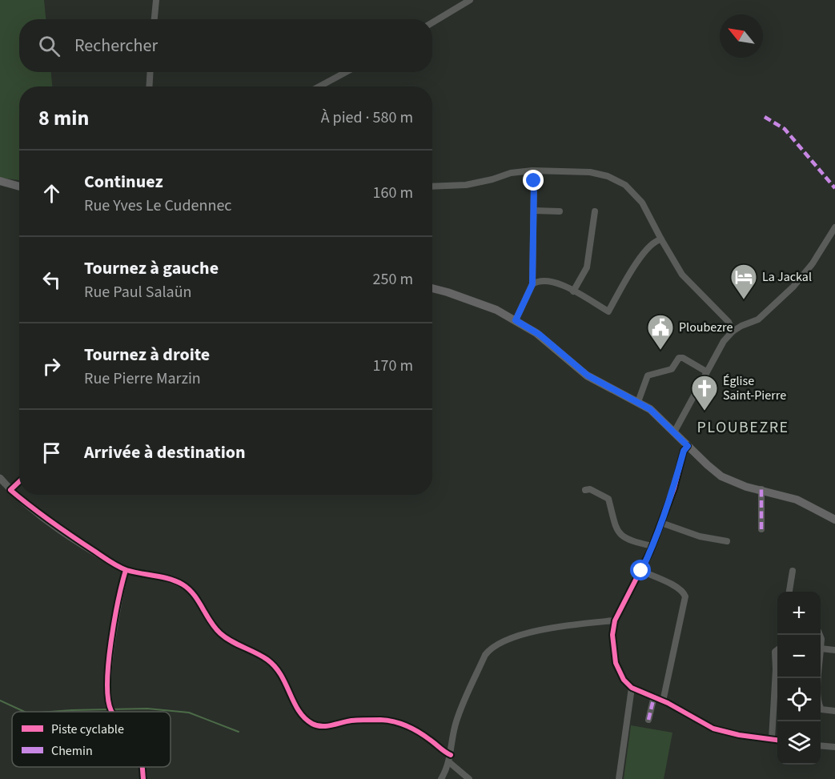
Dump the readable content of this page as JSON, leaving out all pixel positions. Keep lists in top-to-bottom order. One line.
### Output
{"districts":["PLOUBEZRE"],"places":{"hotel":["La Jackal"],"public building":["Ploubezre"],"church":["Église Saint-Pierre"]},"legend":["Piste cyclable","Chemin"],"north":"top left","page":{"search":"Rechercher","heading":["8 min","À pied · 580 m"],"list":[["Continuez","Rue Yves Le Cudennec","160 m"],["Tournez à gauche","Rue Paul Salaün","250 m"],["Tournez à droite","Rue Pierre Marzin","170 m"],"Arrivée à destination"],"map_buttons":["+","−"]}}
